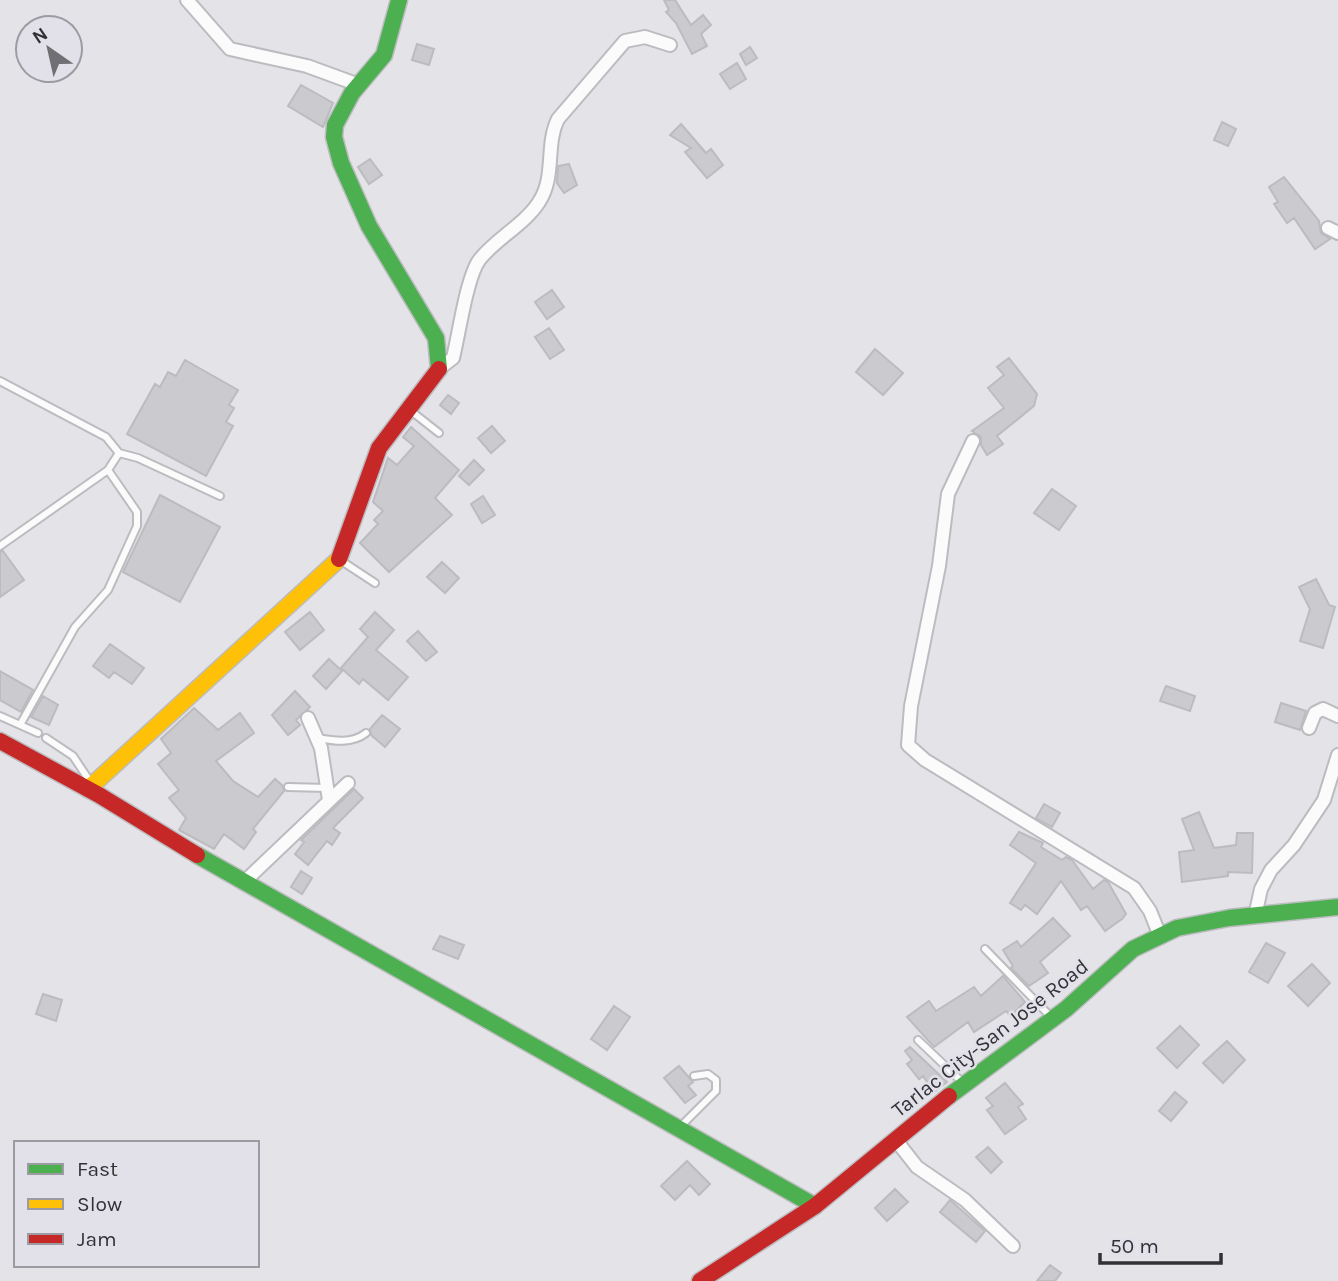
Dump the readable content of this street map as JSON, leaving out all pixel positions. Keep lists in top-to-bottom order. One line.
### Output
{"streets":{"street":["Tarlac City-San Jose Road"]},"legend":["Fast","Slow","Jam"],"scale_bar":"50 m","north":"top left"}
